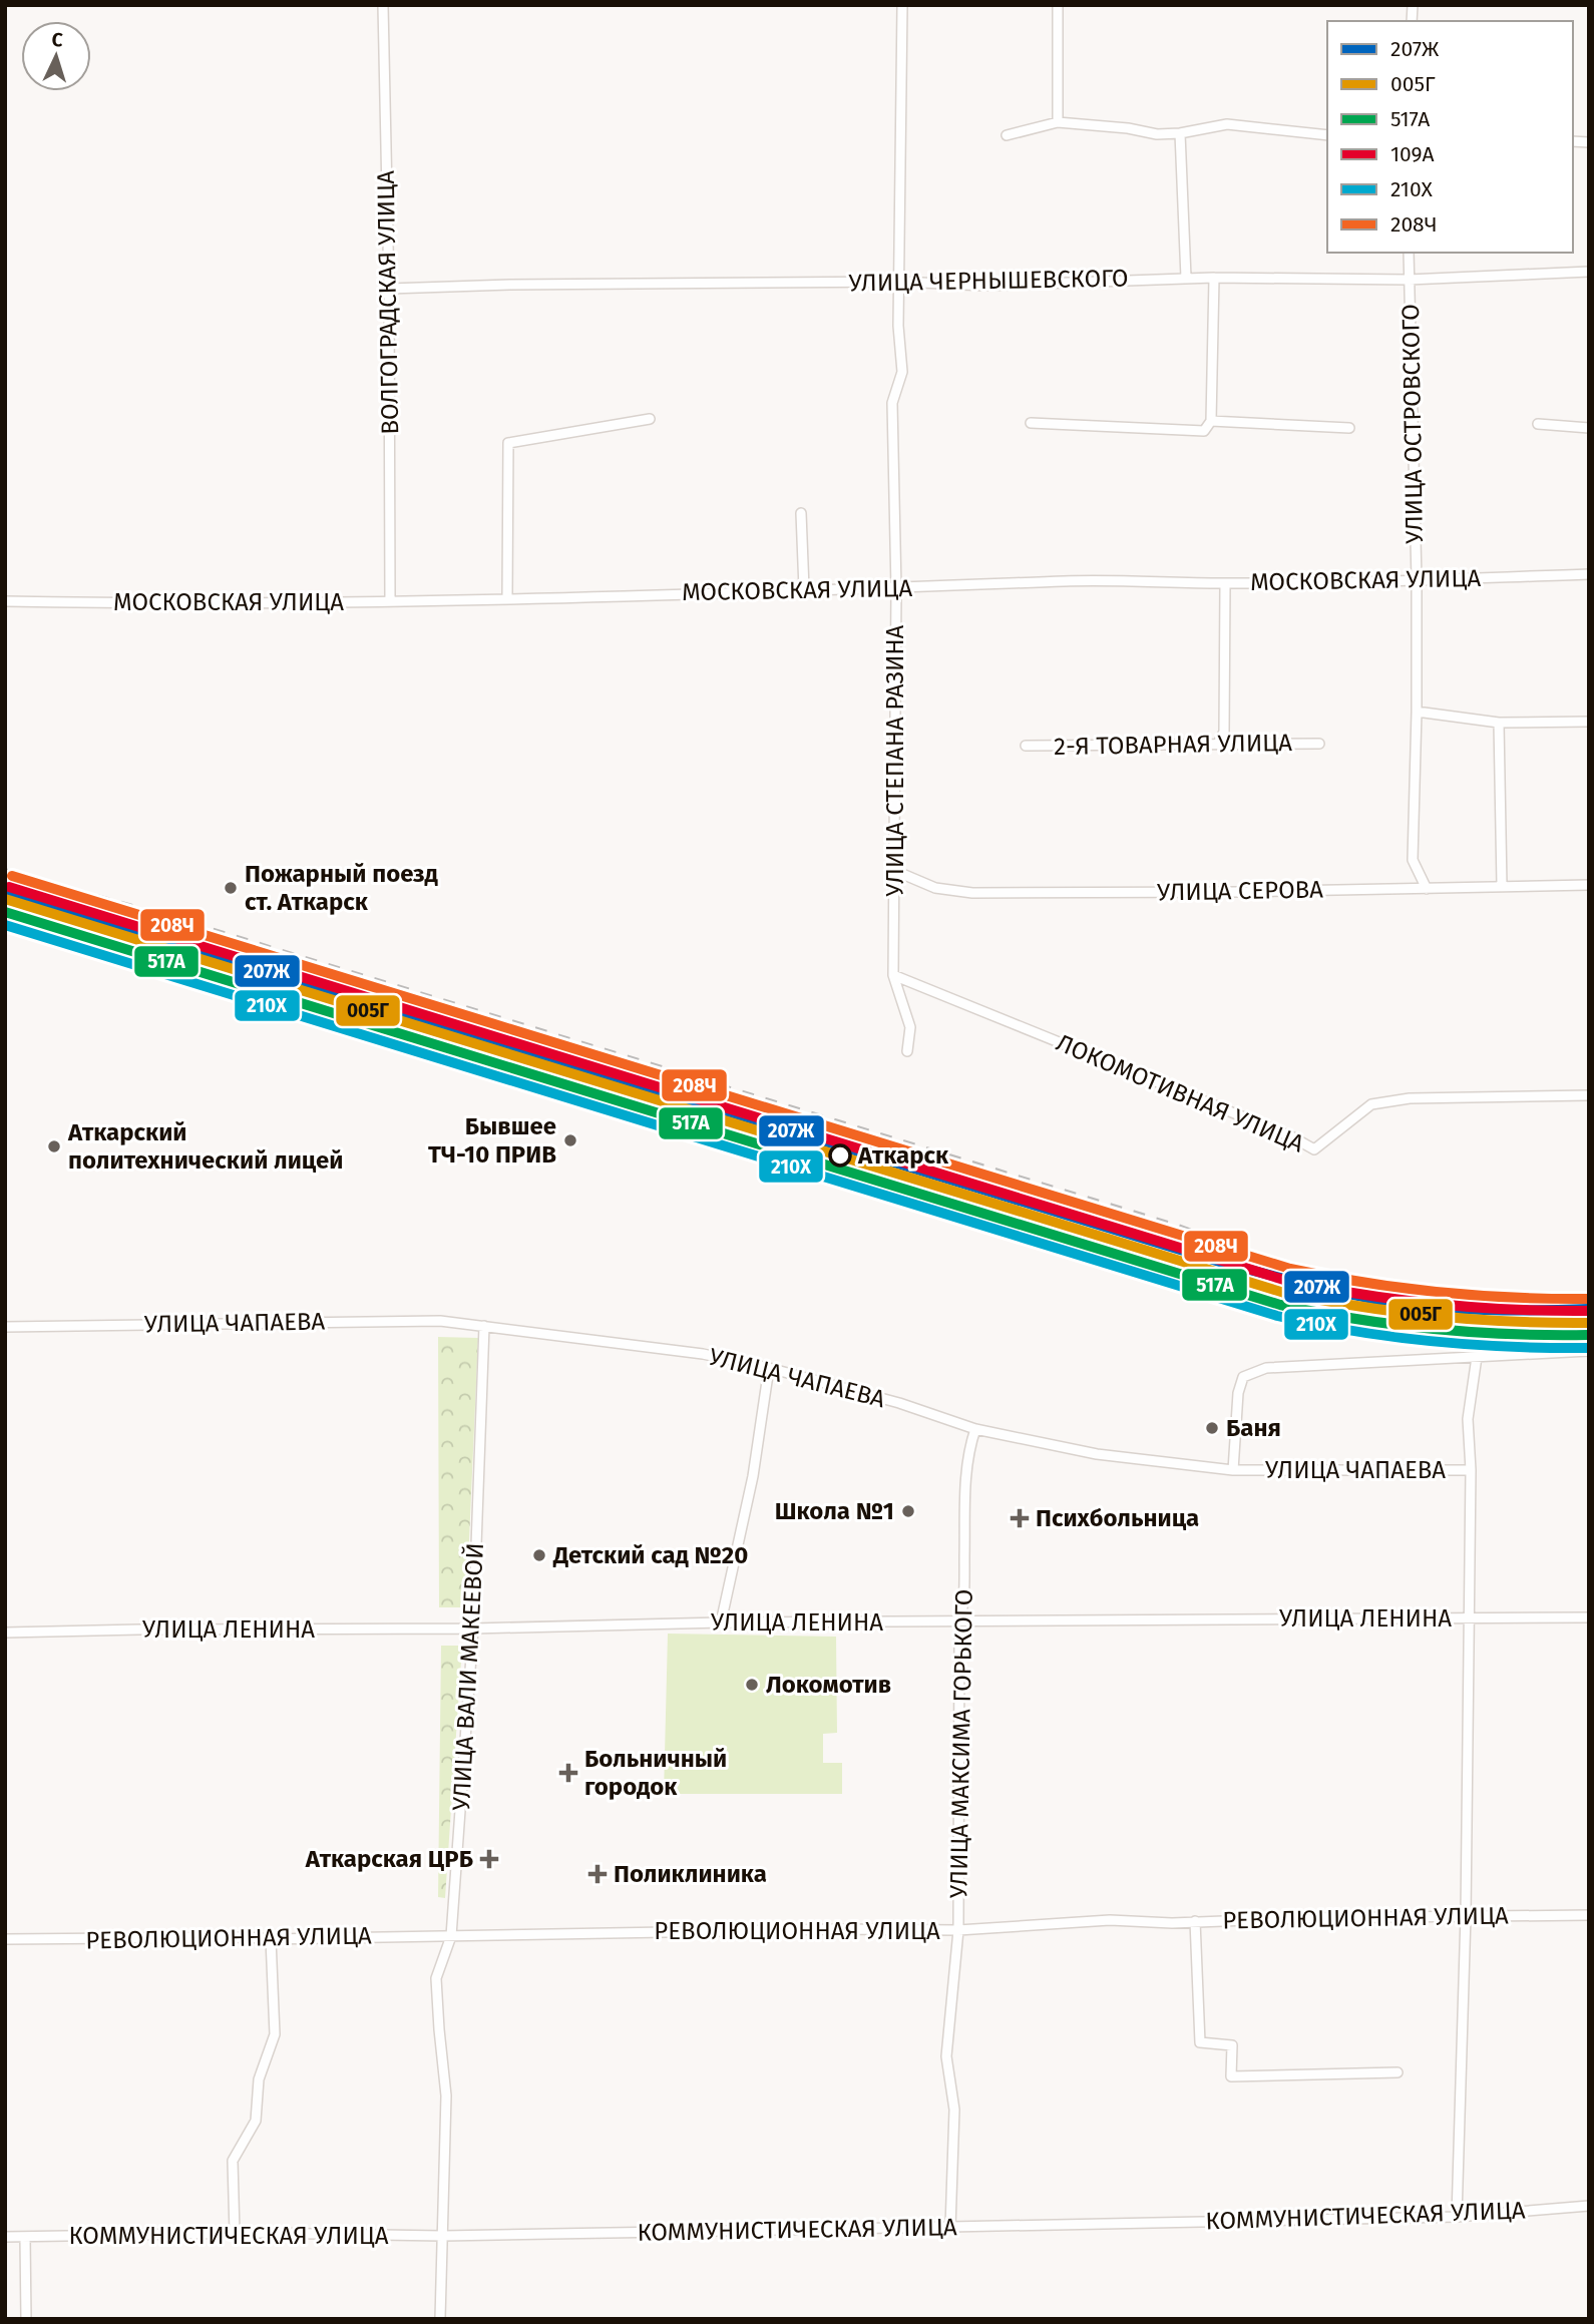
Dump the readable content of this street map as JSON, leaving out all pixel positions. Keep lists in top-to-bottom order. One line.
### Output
{"streets":{"street":["УЛИЦА ЧЕРНЫШЕВСКОГО","ВОЛГОГРАДСКАЯ УЛИЦА","УЛИЦА ОСТРОВСКОГО","МОСКОВСКАЯ УЛИЦА","2-Я ТОВАРНАЯ УЛИЦА","УЛИЦА СТЕПАНА РАЗИНА","УЛИЦА СЕРОВА","ЛОКОМОТИВНАЯ УЛИЦА","УЛИЦА ЧАПАЕВА","УЛИЦА ЛЕНИНА","УЛИЦА ВАЛИ МАКЕЕВОЙ","УЛИЦА МАКСИМА ГОРЬКОГО","РЕВОЛЮЦИОННАЯ УЛИЦА","КОММУНИСТИЧЕСКАЯ УЛИЦА"]},"crossings":[["УЛИЦА ЧЕРНЫШЕВСКОГО","ВОЛГОГРАДСКАЯ УЛИЦА"],["УЛИЦА ЧЕРНЫШЕВСКОГО","УЛИЦА ОСТРОВСКОГО"],["УЛИЦА ЧЕРНЫШЕВСКОГО","УЛИЦА СТЕПАНА РАЗИНА"],["ВОЛГОГРАДСКАЯ УЛИЦА","МОСКОВСКАЯ УЛИЦА"],["УЛИЦА ОСТРОВСКОГО","МОСКОВСКАЯ УЛИЦА"],["УЛИЦА ОСТРОВСКОГО","УЛИЦА СЕРОВА"],["МОСКОВСКАЯ УЛИЦА","УЛИЦА СТЕПАНА РАЗИНА"],["УЛИЦА СТЕПАНА РАЗИНА","УЛИЦА СЕРОВА"],["УЛИЦА СТЕПАНА РАЗИНА","ЛОКОМОТИВНАЯ УЛИЦА"],["УЛИЦА ЧАПАЕВА","УЛИЦА ВАЛИ МАКЕЕВОЙ"],["УЛИЦА ЧАПАЕВА","УЛИЦА МАКСИМА ГОРЬКОГО"],["УЛИЦА ЛЕНИНА","УЛИЦА ВАЛИ МАКЕЕВОЙ"],["УЛИЦА ЛЕНИНА","УЛИЦА МАКСИМА ГОРЬКОГО"],["УЛИЦА ВАЛИ МАКЕЕВОЙ","РЕВОЛЮЦИОННАЯ УЛИЦА"],["УЛИЦА ВАЛИ МАКЕЕВОЙ","КОММУНИСТИЧЕСКАЯ УЛИЦА"],["УЛИЦА МАКСИМА ГОРЬКОГО","РЕВОЛЮЦИОННАЯ УЛИЦА"],["УЛИЦА МАКСИМА ГОРЬКОГО","КОММУНИСТИЧЕСКАЯ УЛИЦА"]],"places":{"other":["Пожарный поезд ст. Аткарск","Бывшее ТЧ-10 ПРИВ","Аткарский политехнический лицей","Аткарск","Баня","Школа №1","Детский сад №20","Локомотив"],"health":["Психбольница","Больничный городок","Аткарская ЦРБ","Поликлиника"]},"lines":["transit line 208Ч","transit line 109А","transit line 207Ж","transit line 005Г","transit line 517А","transit line 210Х"],"legend":["207Ж","005Г","517А","109А","210Х","208Ч"],"north":"top"}
